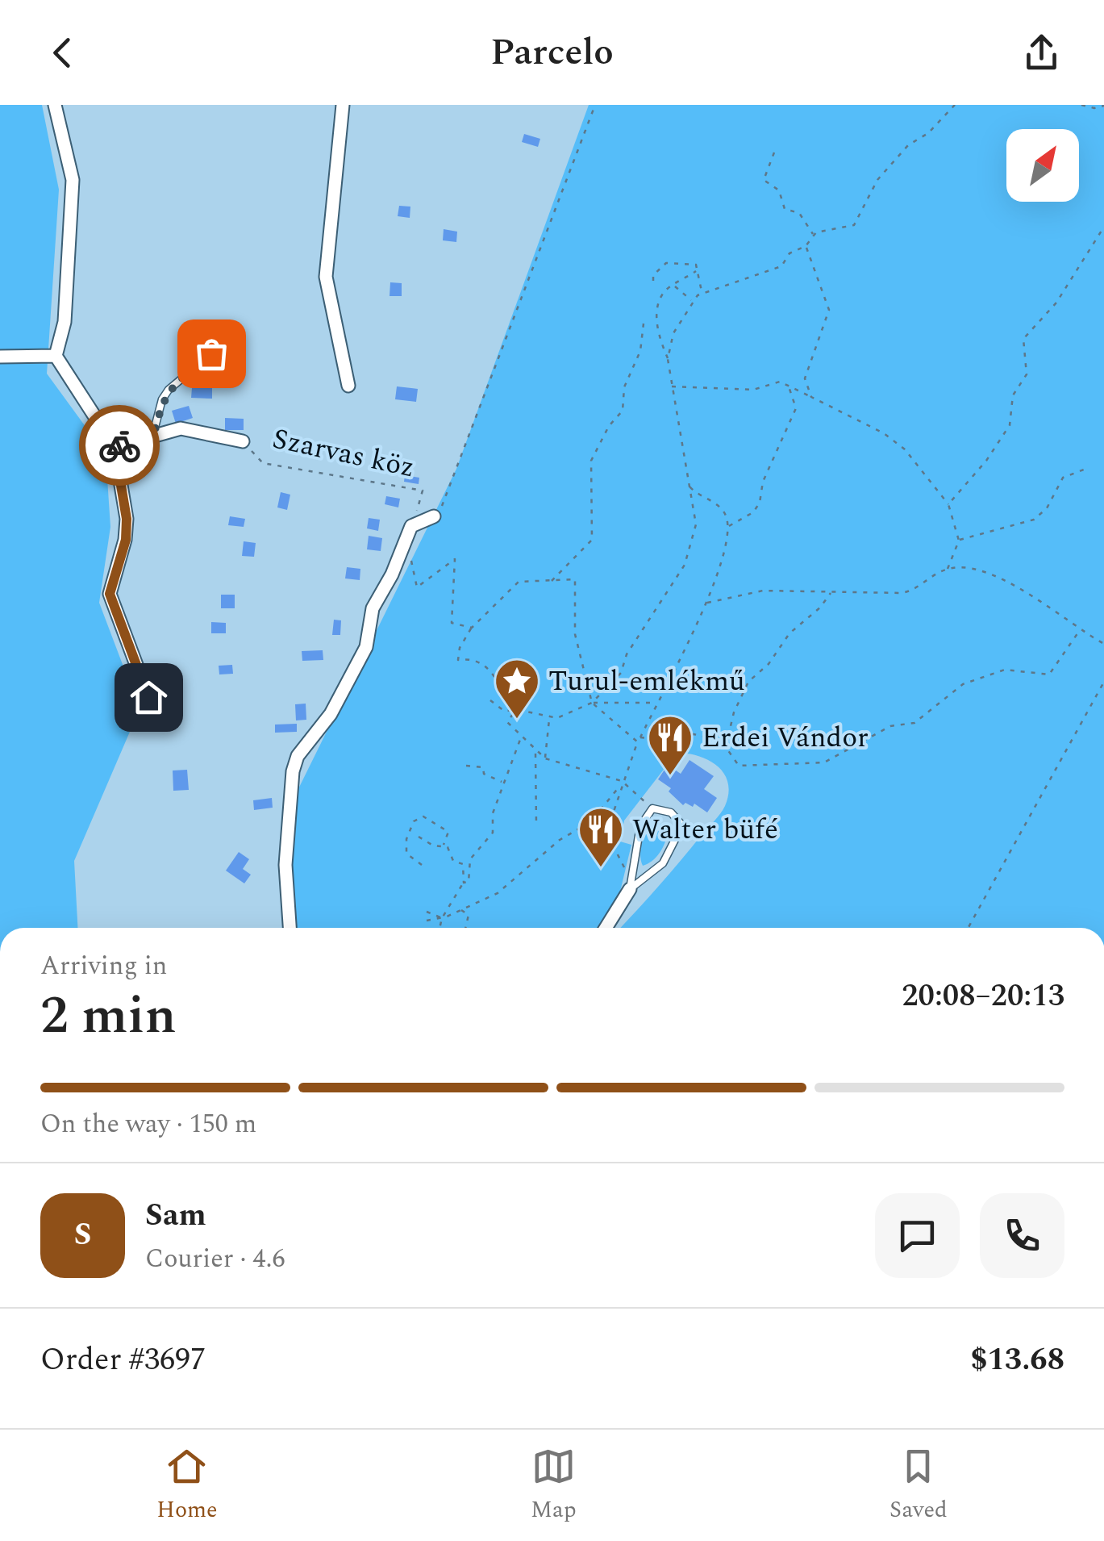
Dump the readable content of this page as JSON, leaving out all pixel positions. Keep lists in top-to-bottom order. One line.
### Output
{"streets":{"path":["Szarvas köz"]},"places":{"place":["Turul-emlékmű"],"restaurant":["Erdei Vándor","Walter büfé"]},"north":"top right","page":{"header":"Parcelo","heading":["2 min","Arriving in","20:08–20:13"],"panel":["Sam","Courier · 4.6","Order #3697","$13.68"],"bar":"On the way · 150 m","round":"S","tabs":["Home","Map","Saved"]}}
